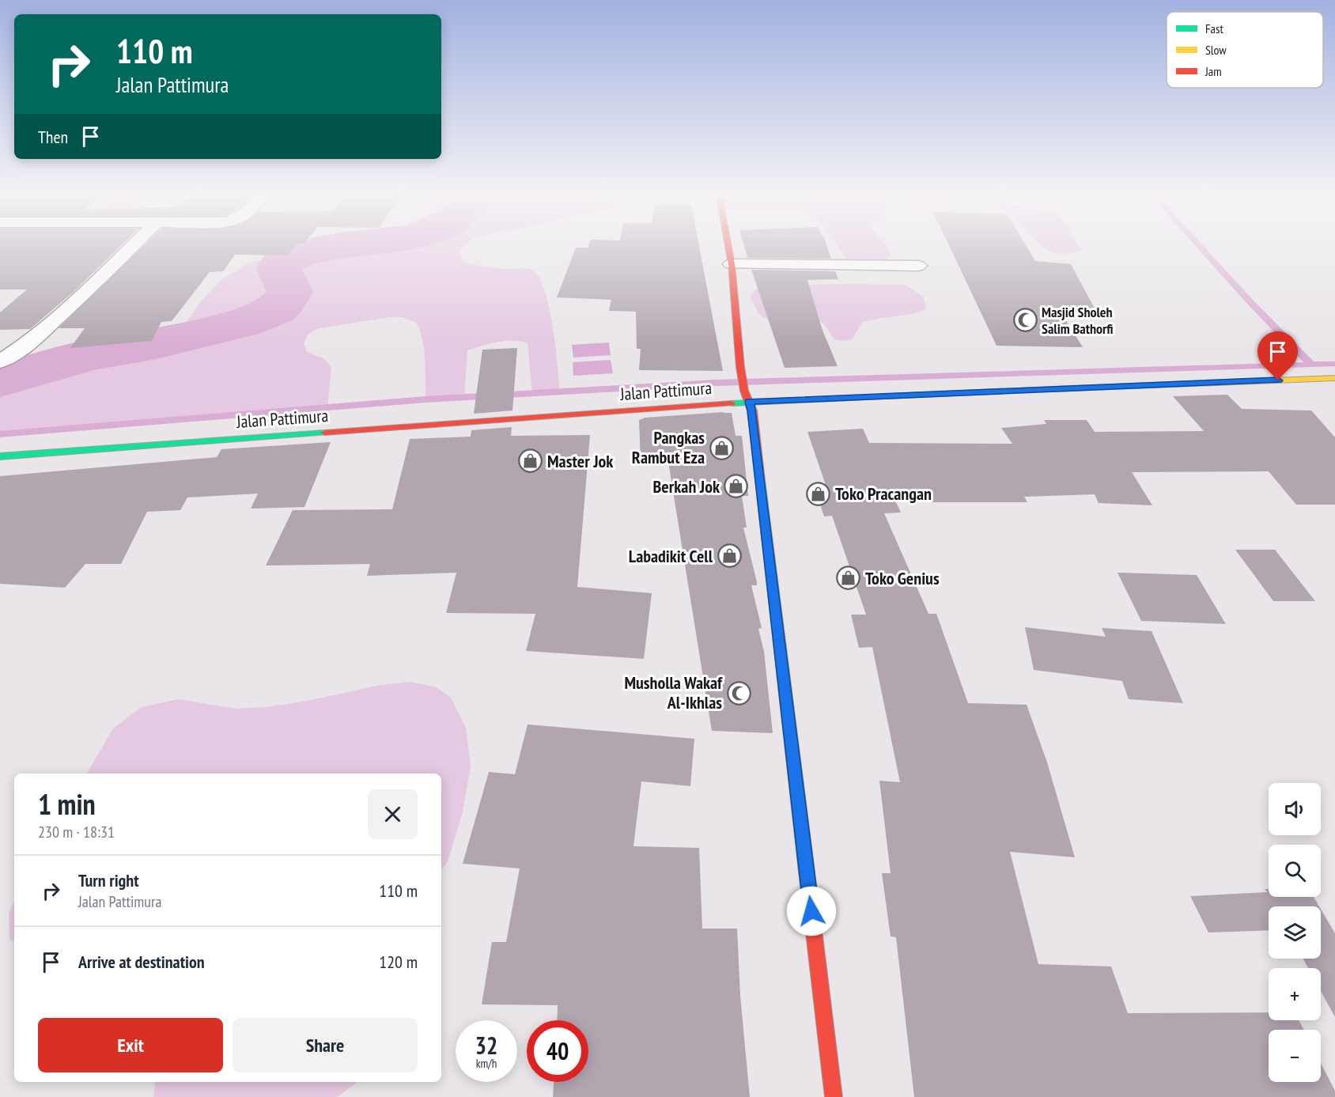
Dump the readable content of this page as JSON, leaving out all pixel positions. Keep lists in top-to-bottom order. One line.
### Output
{"streets":{"main road":["Jalan Pattimura"]},"places":{"mosque":["Masjid Sholeh Salim Bathorfi","Musholla Wakaf Al-Ikhlas"],"shop":["Pangkas Rambut Eza","Master Jok","Berkah Jok","Toko Pracangan","Labadikit Cell","Toko Genius"]},"legend":["Fast","Slow","Jam"],"page":{"turn":["110 m","Jalan Pattimura"],"then":"Then","heading":["1 min","230 m · 18:31"],"map_buttons":["+","−"],"list":[{"name":"Turn right","note":"Jalan Pattimura","value":"110 m"},{"name":"Arrive at destination","value":"120 m"}],"buttons":["Exit","Share"],"speed":"32 km/h","limit":"40"}}
